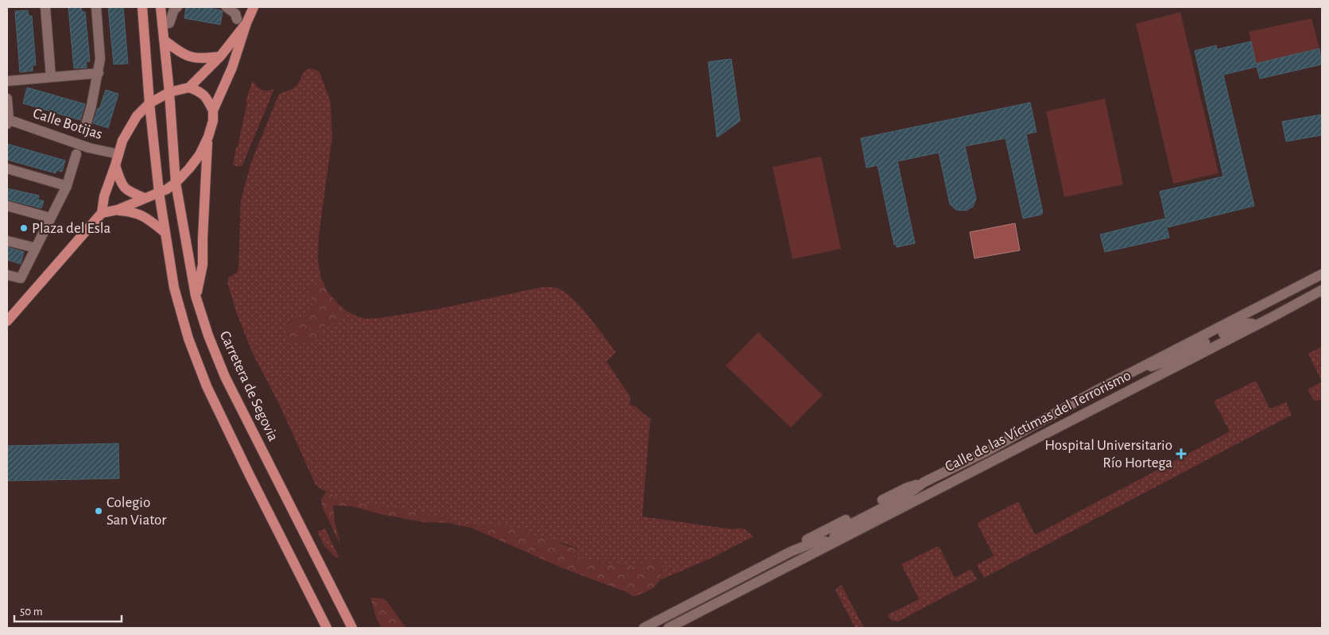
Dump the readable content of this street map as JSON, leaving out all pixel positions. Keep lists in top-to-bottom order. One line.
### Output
{"streets":{"main road":["Carretera de Segovia"],"street":["Calle Botijas","Calle de las Víctimas del Terrorismo"]},"places":{"other":["Plaza del Esla","Colegio San Viator"],"health":["Hospital Universitario Río Hortega"]},"scale_bar":"50 m"}
